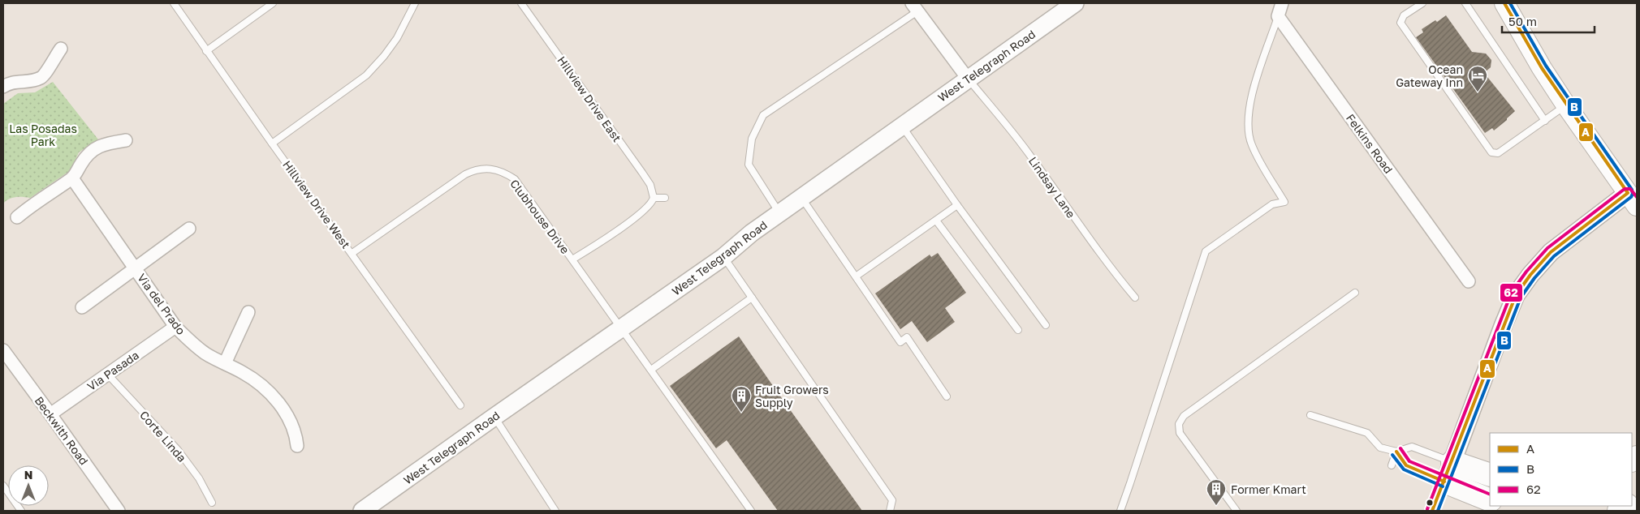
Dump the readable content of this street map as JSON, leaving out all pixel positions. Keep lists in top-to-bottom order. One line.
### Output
{"streets":{"main road":["West Telegraph Road"],"street":["Felkins Road","Via del Prado","Via Pasada","Beckwith Road"],"lane":["Hillview Drive East","Lindsay Lane","Hillview Drive West","Clubhouse Drive","Corte Linda"]},"crossings":[["West Telegraph Road","Lindsay Lane"],["West Telegraph Road","Clubhouse Drive"],["Hillview Drive West","Clubhouse Drive"],["Via del Prado","Via Pasada"],["Via Pasada","Beckwith Road"],["Via Pasada","Corte Linda"]],"parks":["Las Posadas Park"],"places":{"hotel":["Ocean Gateway Inn"],"building":["Fruit Growers Supply","Former Kmart"]},"lines":["transit line A","transit line B","transit line 62"],"legend":["A","B","62"],"scale_bar":"50 m","north":"top"}
